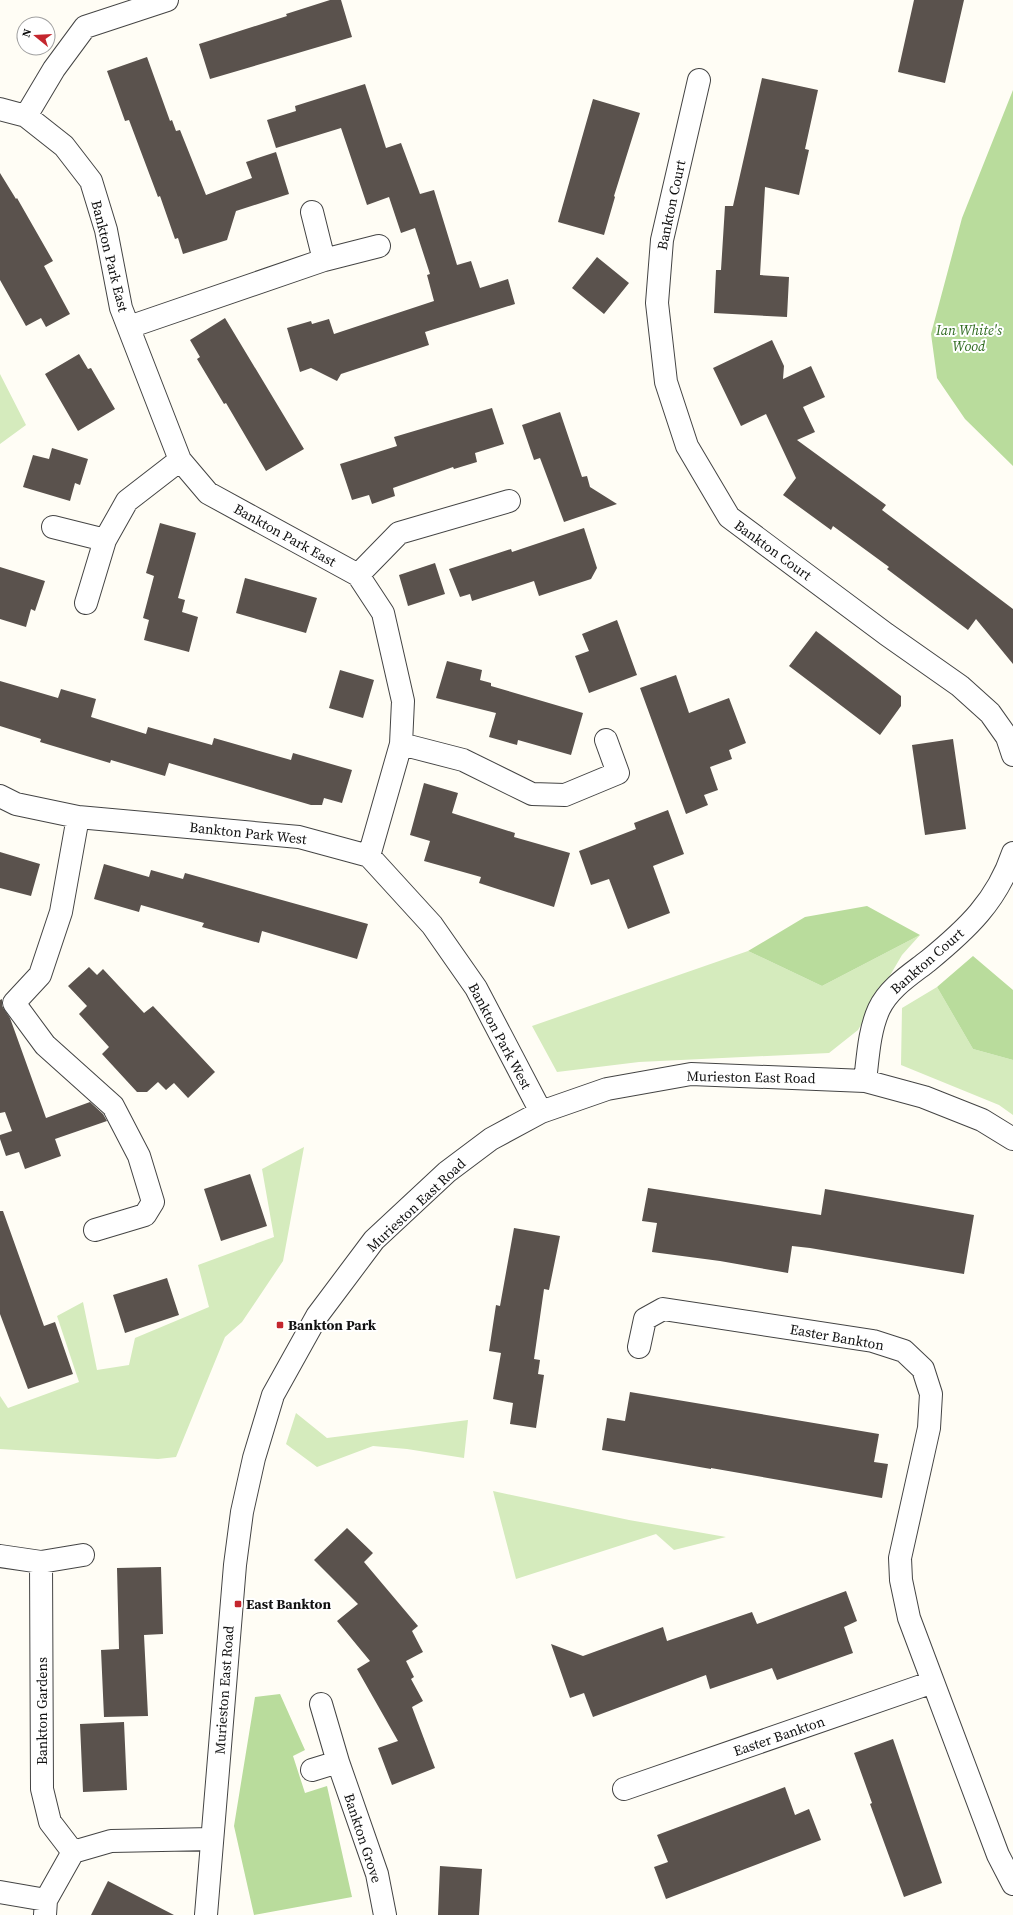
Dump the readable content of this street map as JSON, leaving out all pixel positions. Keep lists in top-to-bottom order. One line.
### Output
{"streets":{"street":["Bankton Court","Bankton Park East","Bankton Park West","Murieston East Road","Easter Bankton","Bankton Gardens","Bankton Grove"]},"crossings":[["Bankton Court","Murieston East Road"],["Bankton Park East","Bankton Park West"],["Bankton Park West","Murieston East Road"]],"parks":["Ian White's Wood"],"places":{"transit":["Bankton Park","East Bankton"]},"north":"left"}
